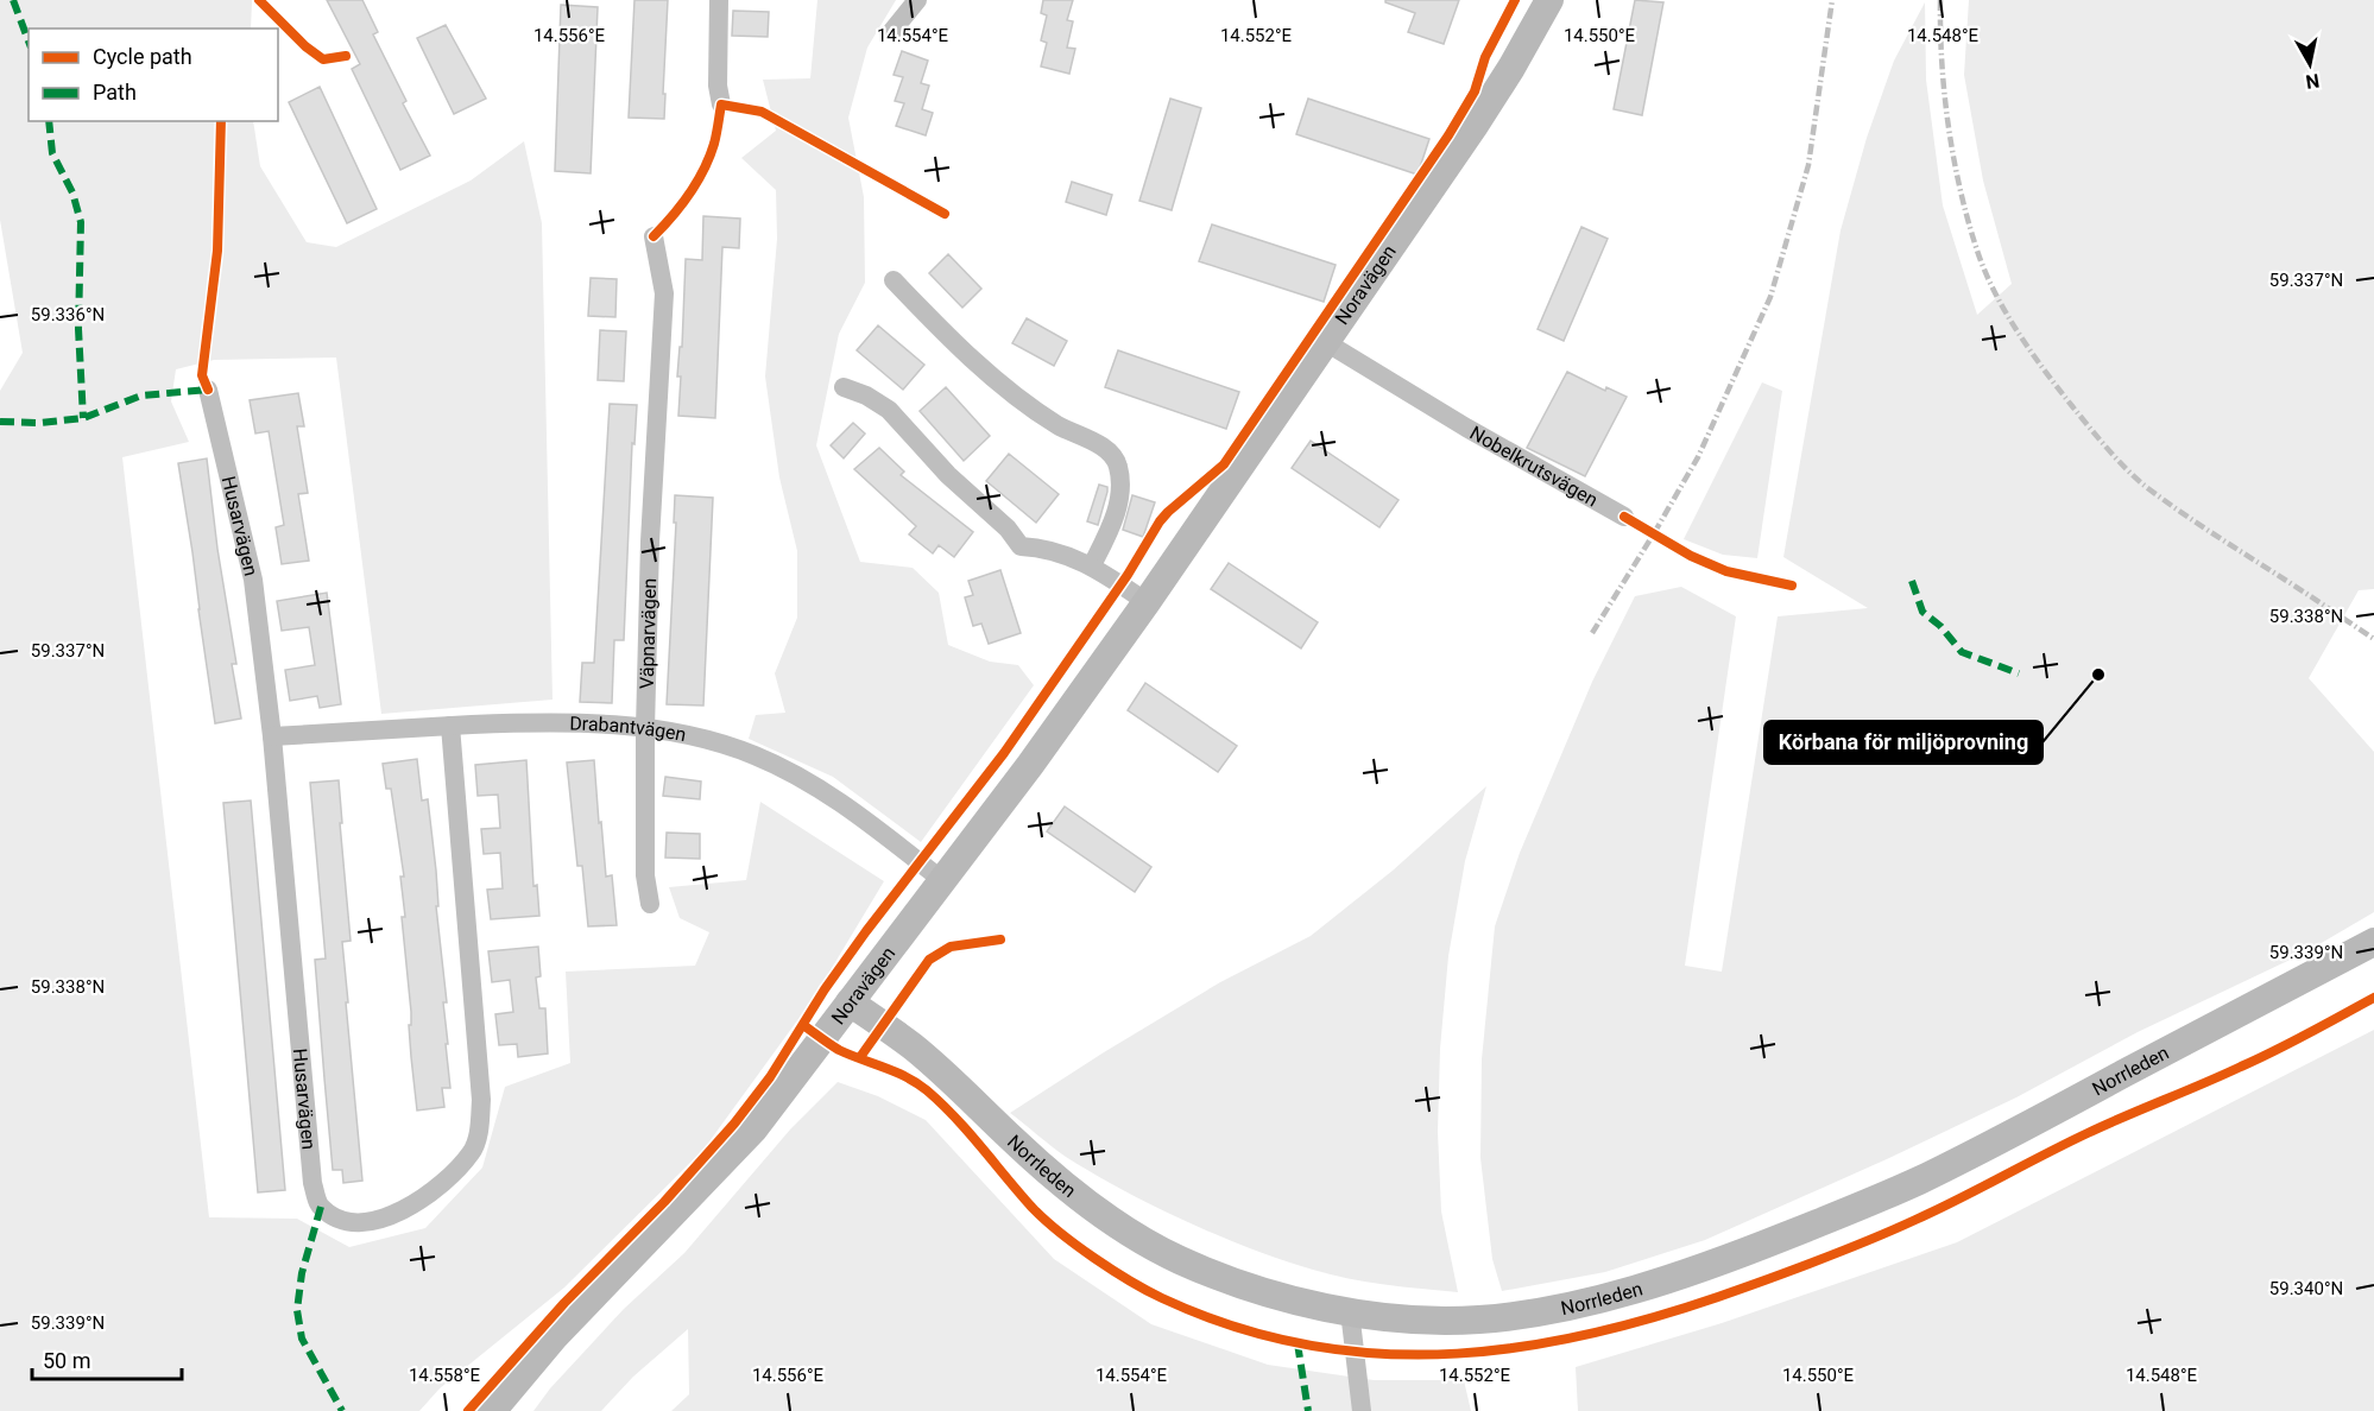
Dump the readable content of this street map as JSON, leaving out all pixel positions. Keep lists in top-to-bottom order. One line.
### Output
{"streets":{"street":["Noravägen","Nobelkrutsvägen","Husarvägen","Väpnarvägen","Drabantvägen","Norrleden"]},"crossings":[["Noravägen","Nobelkrutsvägen"],["Noravägen","Drabantvägen"],["Noravägen","Norrleden"],["Husarvägen","Drabantvägen"],["Väpnarvägen","Drabantvägen"]],"places":["Körbana för miljöprovning"],"legend":["Cycle path","Path"],"scale_bar":"50 m","north":"bottom","coordinates":["14.556°E","14.554°E","14.552°E","14.550°E","14.548°E","59.337°N","59.336°N","59.338°N","59.339°N","59.340°N","14.558°E"]}
